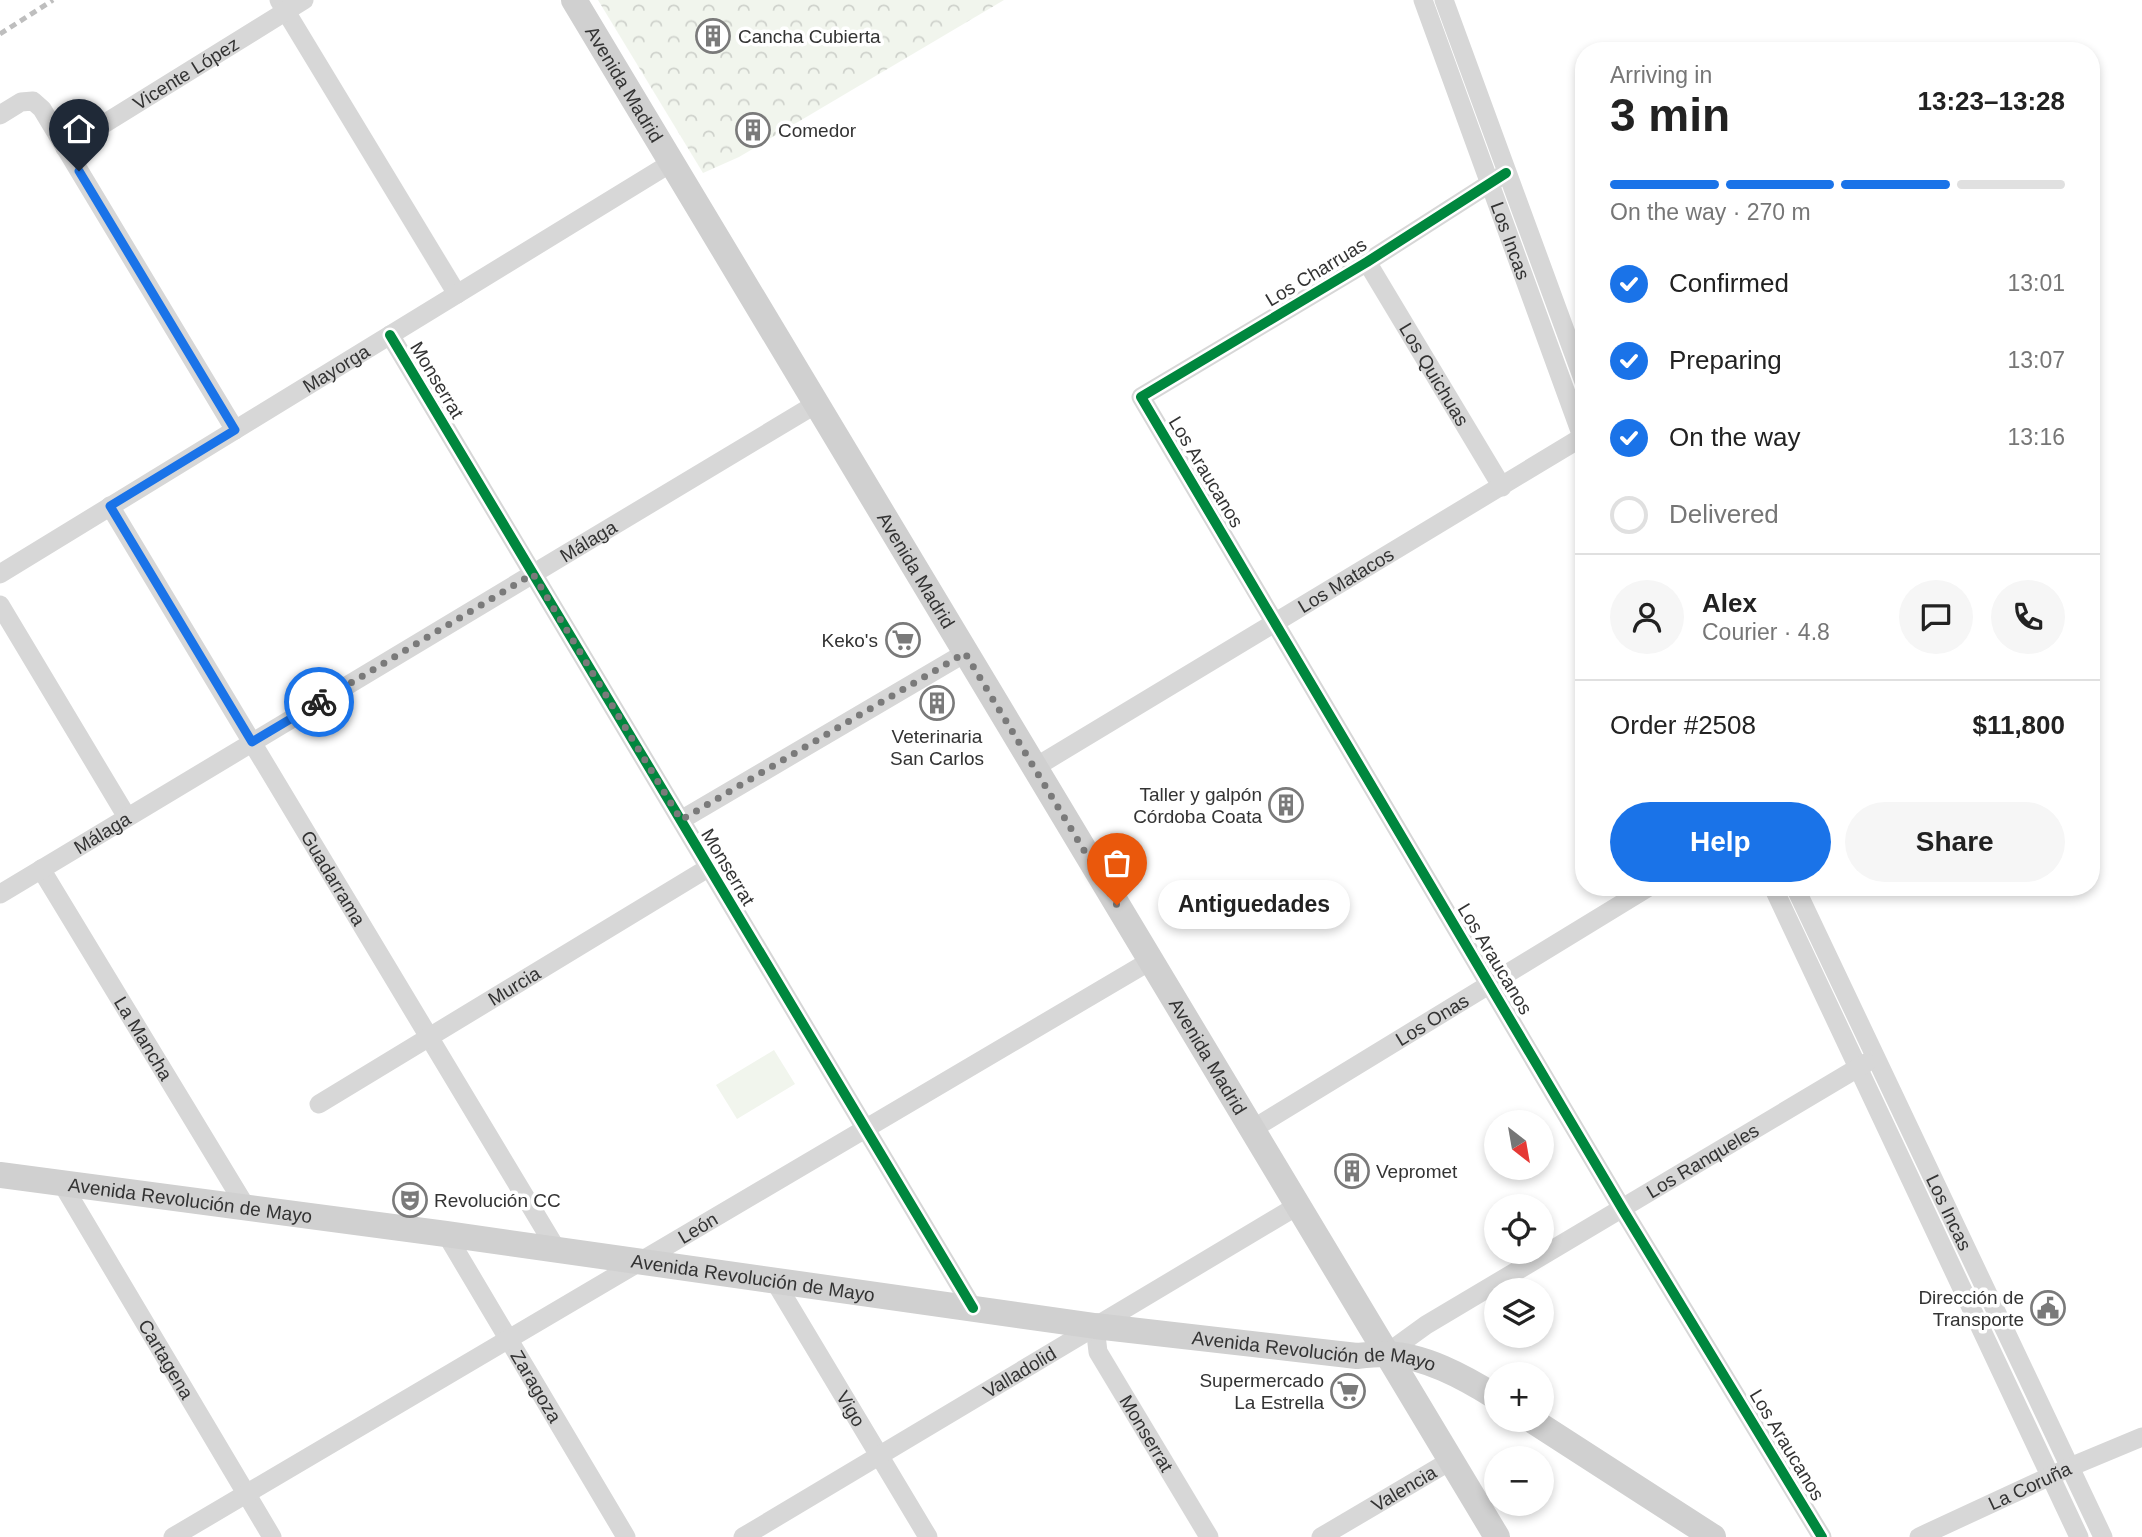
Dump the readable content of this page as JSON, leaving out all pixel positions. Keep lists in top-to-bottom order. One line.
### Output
{"streets":{"main road":["Avenida Madrid","Avenida Revolución de Mayo"],"street":["Vicente López","Los Incas","Los Charruas","Mayorga","Los Quichuas","Monserrat","Los Araucanos","Málaga","Los Matacos","Guadarrama","Murcia","Los Onas","La Mancha","Los Ranqueles","León","Cartagena","Valladolid","Zaragoza","Vigo","La Coruña","Valencia"]},"crossings":[["Avenida Madrid","Mayorga"],["Avenida Madrid","Málaga"],["Avenida Madrid","Los Matacos"],["Avenida Madrid","Los Onas"],["Avenida Madrid","Los Ranqueles"],["Avenida Madrid","Avenida Revolución de Mayo"],["Avenida Madrid","León"],["Avenida Madrid","Valladolid"],["Avenida Madrid","Valencia"],["Los Incas","Los Charruas"],["Los Incas","Los Ranqueles"],["Los Incas","La Coruña"],["Los Charruas","Los Quichuas"],["Los Charruas","Los Araucanos"],["Mayorga","Monserrat"],["Mayorga","Guadarrama"],["Los Quichuas","Los Matacos"],["Monserrat","Málaga"],["Monserrat","Murcia"],["Monserrat","Avenida Revolución de Mayo"],["Monserrat","León"],["Monserrat","Valladolid"],["Los Araucanos","Los Matacos"],["Los Araucanos","Los Onas"],["Los Araucanos","Los Ranqueles"],["Málaga","Guadarrama"],["Málaga","La Mancha"],["Guadarrama","Murcia"],["Guadarrama","Avenida Revolución de Mayo"],["La Mancha","Avenida Revolución de Mayo"],["Los Ranqueles","Avenida Revolución de Mayo"],["Avenida Revolución de Mayo","León"],["Avenida Revolución de Mayo","Cartagena"],["Avenida Revolución de Mayo","Valladolid"],["Avenida Revolución de Mayo","Zaragoza"],["Avenida Revolución de Mayo","Vigo"],["León","Cartagena"],["León","Zaragoza"],["Valladolid","Vigo"]],"places":{"building":["Cancha Cubierta","Comedor","Veterinaria San Carlos","Taller y galpón Córdoba Coata","Vepromet"],"supermarket":["Keko's","Supermercado La Estrella"],"other":["Antiguedades"],"theatre":["Revolución CC"],"public building":["Dirección de Transporte"]},"north":"bottom right","page":{"heading":["3 min","Arriving in","13:23–13:28"],"panel":["Alex","Courier · 4.8","Order #2508","$11,800"],"bar":"On the way · 270 m","list":[["Confirmed","13:01"],["Preparing","13:07"],["On the way","13:16"],"Delivered"],"buttons":["Help","Share"],"bubble":"Antiguedades","map_buttons":["+","−"]}}
